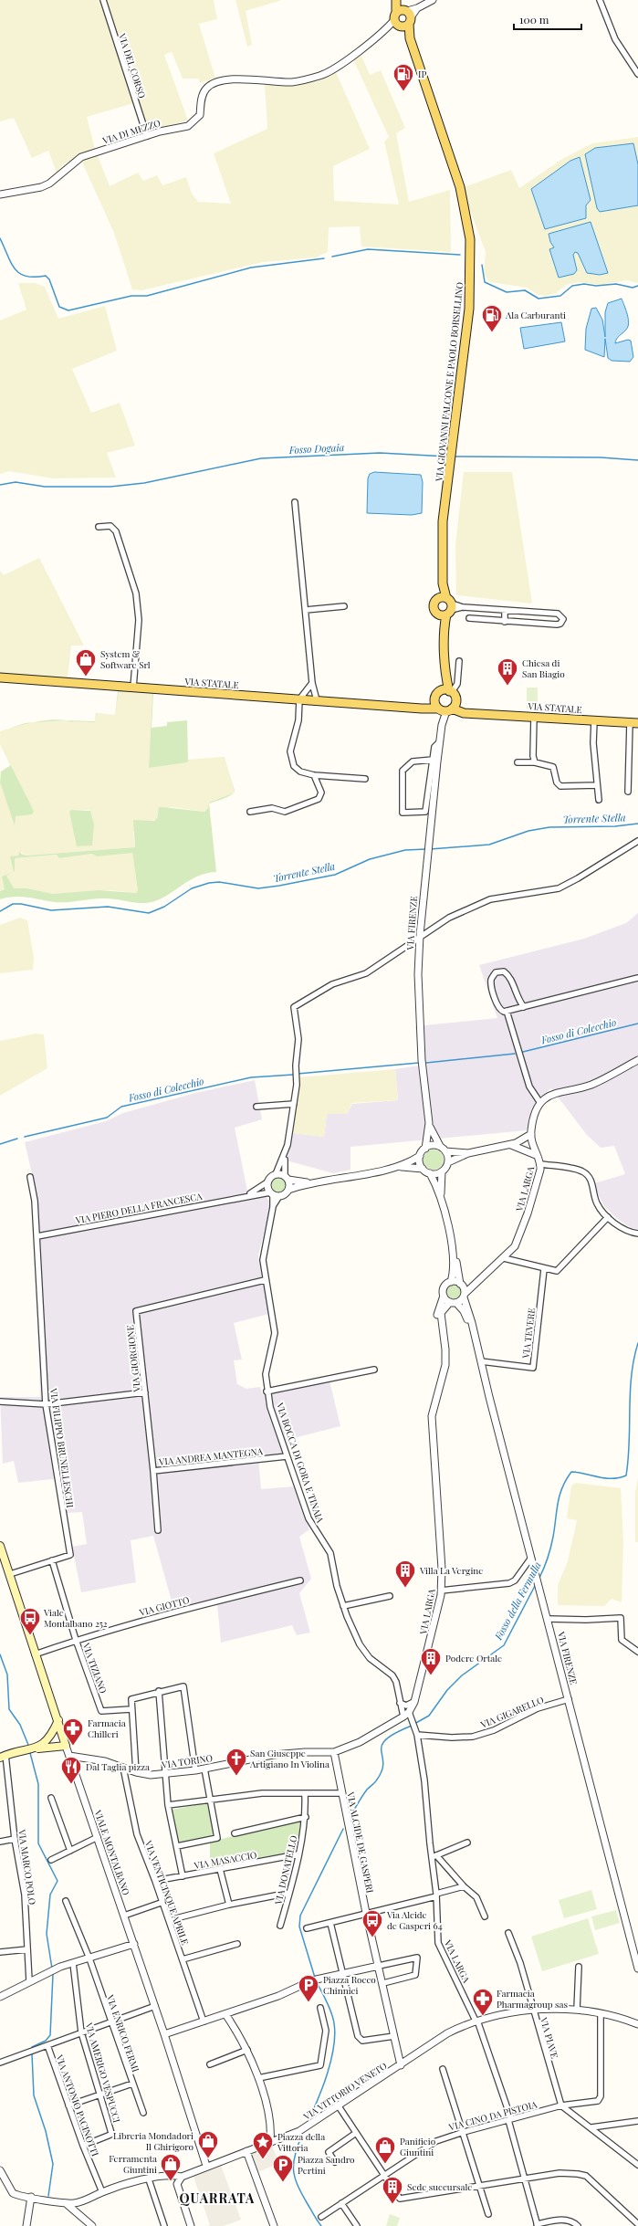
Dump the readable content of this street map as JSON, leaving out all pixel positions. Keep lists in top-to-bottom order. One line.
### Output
{"streets":{"main road":["VIA GIOVANNI FALCONE E PAOLO BORSELLINO","VIA STATALE","VIALE MONTALBANO"],"street":["VIA DEL CORSO","VIA DI MEZZO","VIA FIRENZE","VIA LARGA","VIA PIERO DELLA FRANCESCA","VIA TEVERE","VIA GIORGIONE","VIA FILIPPO BRUNELLESCHI","VIA ANDREA MANTEGNA","VIA BOCCA DI GORA E TINAIA","VIA GIOTTO","VIA TIZIANO","VIA GIGARELLO","VIA TORINO","VIA ALCIDE DE GASPERI","VIA MASACCIO","VIA MARCO POLO","VIA DONATELLO","VIA VENTICINQUE APRILE","VIA ENRICO FERMI","VIA PIAVE","VIA AMERIGO VESPUCCI","VIA VITTORIO VENETO","VIA ANTONIO PACINOTTI","VIA CINO DA PISTOIA"]},"crossings":[["VIA DEL CORSO","VIA DI MEZZO"],["VIA DI MEZZO","VIA GIOVANNI FALCONE E PAOLO BORSELLINO"],["VIA GIOVANNI FALCONE E PAOLO BORSELLINO","VIA STATALE"],["VIA GIOVANNI FALCONE E PAOLO BORSELLINO","VIA FIRENZE"],["VIA STATALE","VIA FIRENZE"],["VIA FIRENZE","VIA LARGA"],["VIA FIRENZE","VIA TEVERE"],["VIA FIRENZE","VIA GIGARELLO"],["VIA LARGA","VIA GIGARELLO"],["VIA LARGA","VIA TORINO"],["VIA LARGA","VIA VITTORIO VENETO"],["VIA LARGA","VIA CINO DA PISTOIA"],["VIA PIERO DELLA FRANCESCA","VIA FILIPPO BRUNELLESCHI"],["VIA GIORGIONE","VIA ANDREA MANTEGNA"],["VIA GIORGIONE","VIA BOCCA DI GORA E TINAIA"],["VIA FILIPPO BRUNELLESCHI","VIA TIZIANO"],["VIA FILIPPO BRUNELLESCHI","VIALE MONTALBANO"],["VIA ANDREA MANTEGNA","VIA BOCCA DI GORA E TINAIA"],["VIA BOCCA DI GORA E TINAIA","VIA TORINO"],["VIA GIOTTO","VIA TIZIANO"],["VIA GIOTTO","VIALE MONTALBANO"],["VIA TORINO","VIA ALCIDE DE GASPERI"],["VIA TORINO","VIALE MONTALBANO"],["VIA TORINO","VIA VENTICINQUE APRILE"],["VIA ALCIDE DE GASPERI","VIA VITTORIO VENETO"],["VIALE MONTALBANO","VIA VITTORIO VENETO"],["VIA MASACCIO","VIA DONATELLO"],["VIA MASACCIO","VIA VENTICINQUE APRILE"],["VIA PIAVE","VIA VITTORIO VENETO"],["VIA PIAVE","VIA CINO DA PISTOIA"],["VIA AMERIGO VESPUCCI","VIA ANTONIO PACINOTTI"],["VIA VITTORIO VENETO","VIA CINO DA PISTOIA"]],"districts":["QUARRATA"],"water":["Fosso Dogaia","Torrente Stella","Fosso di Colecchio","Fosso della Fermulla"],"places":{"fuel station":["IP","Ala Carburanti"],"shop":["System & Software Srl","Libreria Mondadori Il Ghirigoro","Panificio Giuntini","Ferramenta Giuntini"],"building":["Chiesa di San Biagio","Villa La Vergine","Podere Ortale","Sede succursale"],"bus stop":["Viale Montalbano 252","Via Alcide de Gasperi 64"],"pharmacy":["Farmacia Chilleri","Farmacia Pharmagroup sas"],"church":["San Giuseppe Artigiano In Violina"],"restaurant":["Dal Taglia pizza"],"parking":["Piazza Rocco Chinnici","Piazza Sandro Pertini"],"place":["Piazza della Vittoria"]},"scale_bar":"100 m"}
